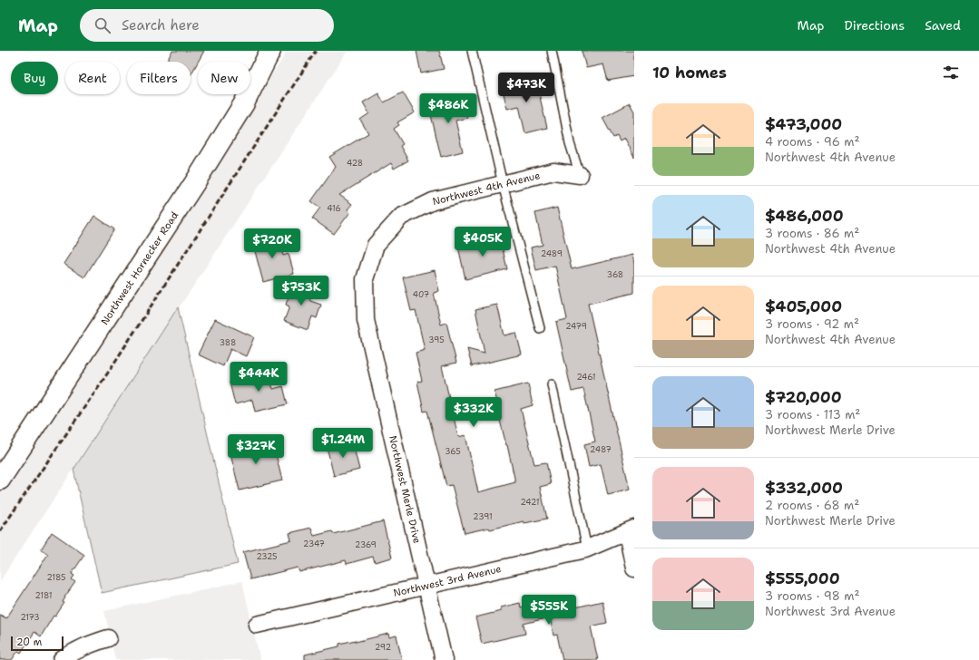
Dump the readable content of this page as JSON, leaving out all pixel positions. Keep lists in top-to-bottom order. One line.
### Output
{"streets":{"street":["Northwest 4th Avenue","Northwest Hornecker Road","Northwest Merle Drive","Northwest 3rd Avenue"]},"crossings":[["Northwest 4th Avenue","Northwest Merle Drive"],["Northwest Merle Drive","Northwest 3rd Avenue"]],"house_numbers":["428","416","2489","368","407","2479","395","388","2461","2487","365","2421","2391","2347","2369","2325","2185","2181","2173","292"],"scale_bar":"20 m","page":{"header":"Map","search":"Search here","nav":["Map","Directions","Saved"],"heading":"10 homes","chip":["Buy","Rent","Filters","New"],"price":["$473K","$486K","$405K","$720K","$753K","$444K","$332K","$1.24M","$327K","$555K"],"list":[{"name":"$473,000","note":"4 rooms · 96 m² · Northwest 4th Avenue"},{"name":"$486,000","note":"3 rooms · 86 m² · Northwest 4th Avenue"},{"name":"$405,000","note":"3 rooms · 92 m² · Northwest 4th Avenue"},{"name":"$720,000","note":"3 rooms · 113 m² · Northwest Merle Drive"},{"name":"$332,000","note":"2 rooms · 68 m² · Northwest Merle Drive"},{"name":"$555,000","note":"3 rooms · 98 m² · Northwest 3rd Avenue"}],"scale":"20 m"}}
